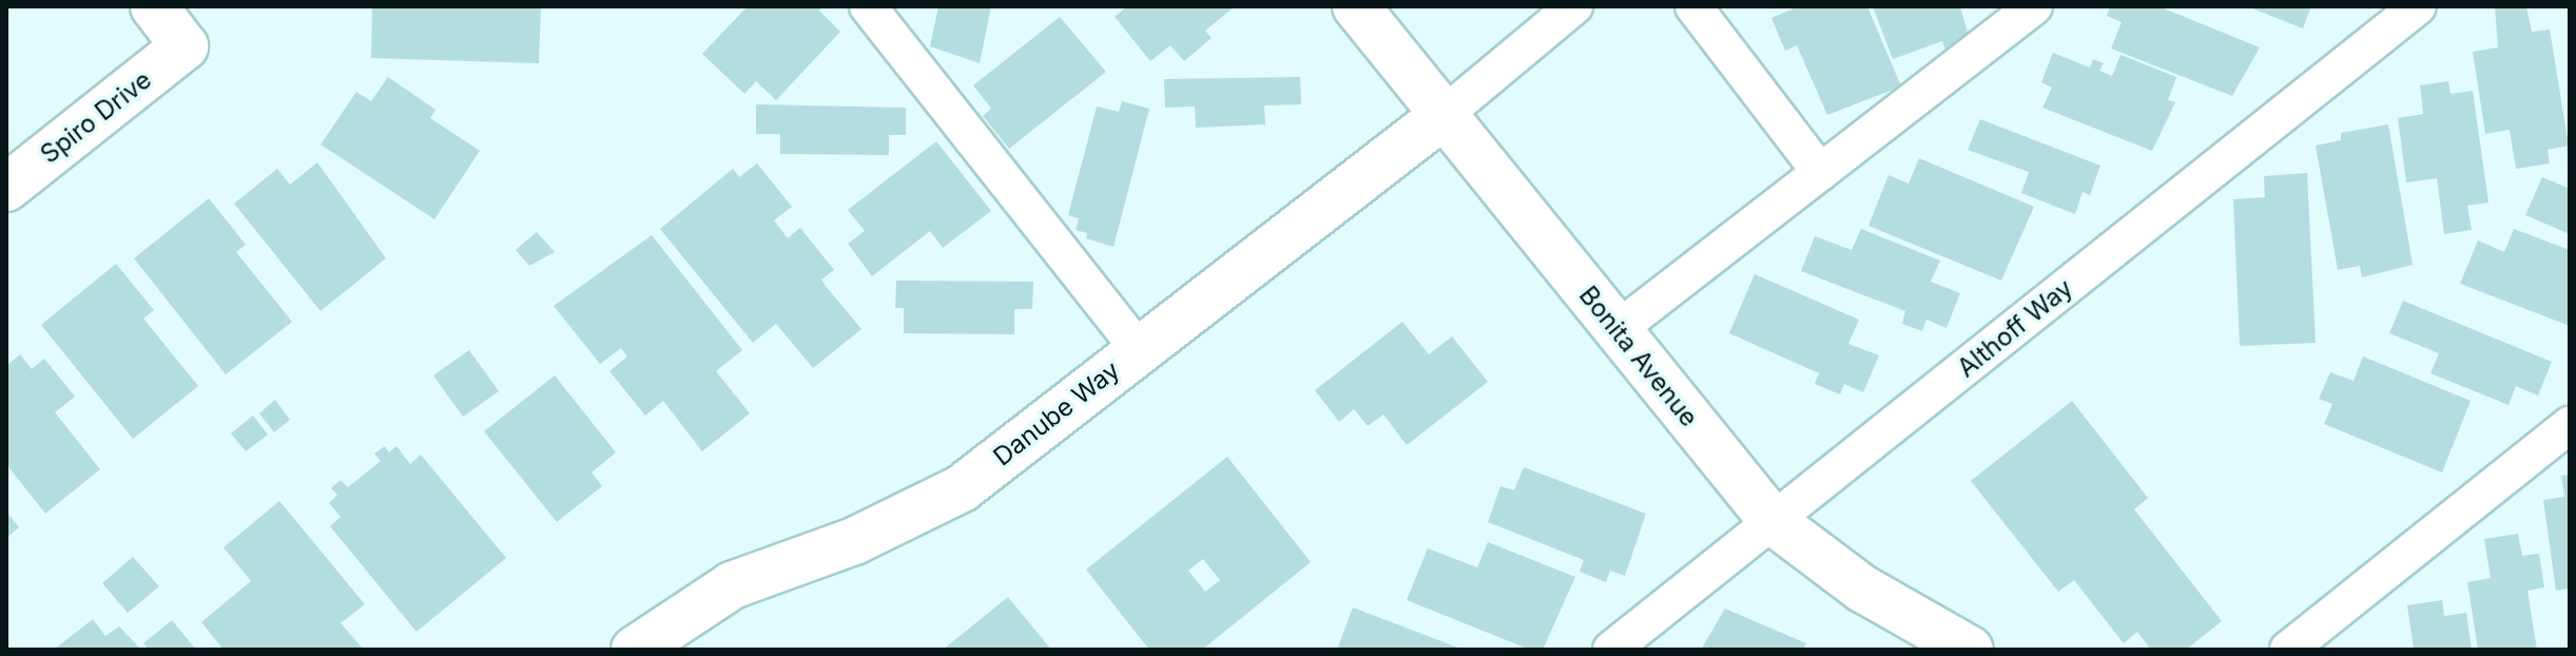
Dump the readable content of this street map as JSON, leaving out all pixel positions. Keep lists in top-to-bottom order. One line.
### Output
{"streets":{"street":["Spiro Drive","Bonita Avenue","Danube Way"],"lane":["Althoff Way"]},"crossings":[["Althoff Way","Bonita Avenue"],["Bonita Avenue","Danube Way"]]}
